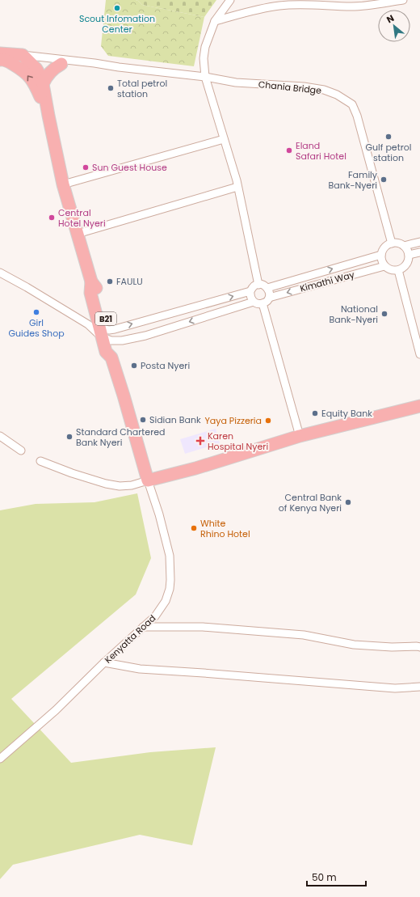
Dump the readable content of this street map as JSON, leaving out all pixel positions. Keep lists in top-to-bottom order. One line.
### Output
{"streets":{"highway":["B21"],"street":["Chania Bridge","Kimathi Way","Kenyatta Road"]},"crossings":[["Chania Bridge","Kimathi Way"],["Chania Bridge","B21"],["B21","Kenyatta Road"]],"places":{"other":["Scout Infomation Center","Total petrol station","Gulf petrol station","Eland Safari Hotel","Sun Guest House","Family Bank-Nyeri","Central Hotel Nyeri","FAULU","Girl Guides Shop","National Bank-Nyeri","Posta Nyeri","Equity Bank","Sidian Bank","Yaya Pizzeria","Standard Chartered Bank Nyeri","Central Bank of Kenya Nyeri","White Rhino Hotel"],"health":["Karen Hospital Nyeri"]},"scale_bar":"50 m","north":"top left"}
